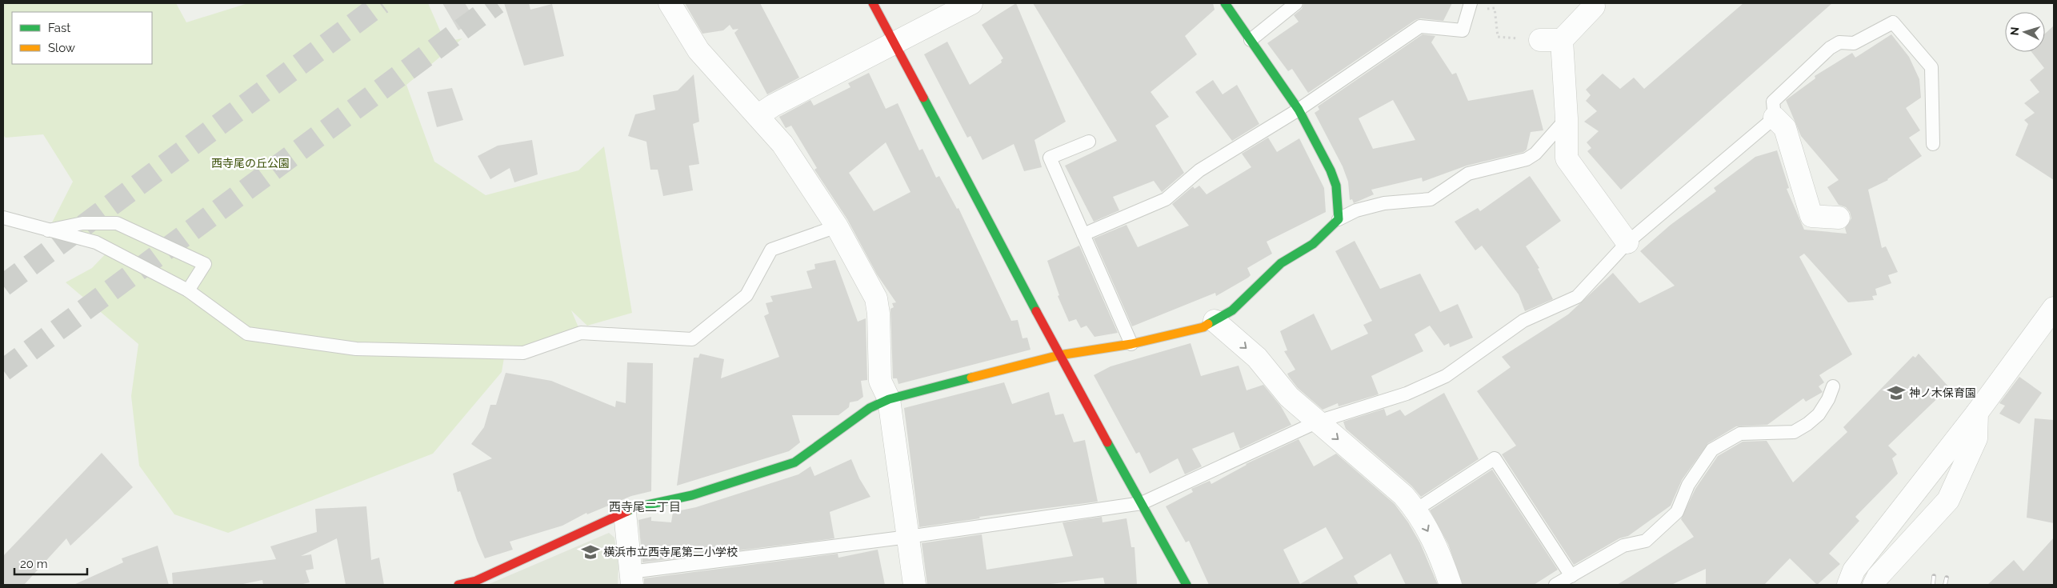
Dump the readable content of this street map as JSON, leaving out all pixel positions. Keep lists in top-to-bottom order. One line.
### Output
{"districts":["西寺尾二丁目"],"parks":["西寺尾の丘公園"],"places":{"school or university":["神ノ木保育園","横浜市立西寺尾第二小学校"]},"legend":["Fast","Slow"],"scale_bar":"20 m","north":"left"}
